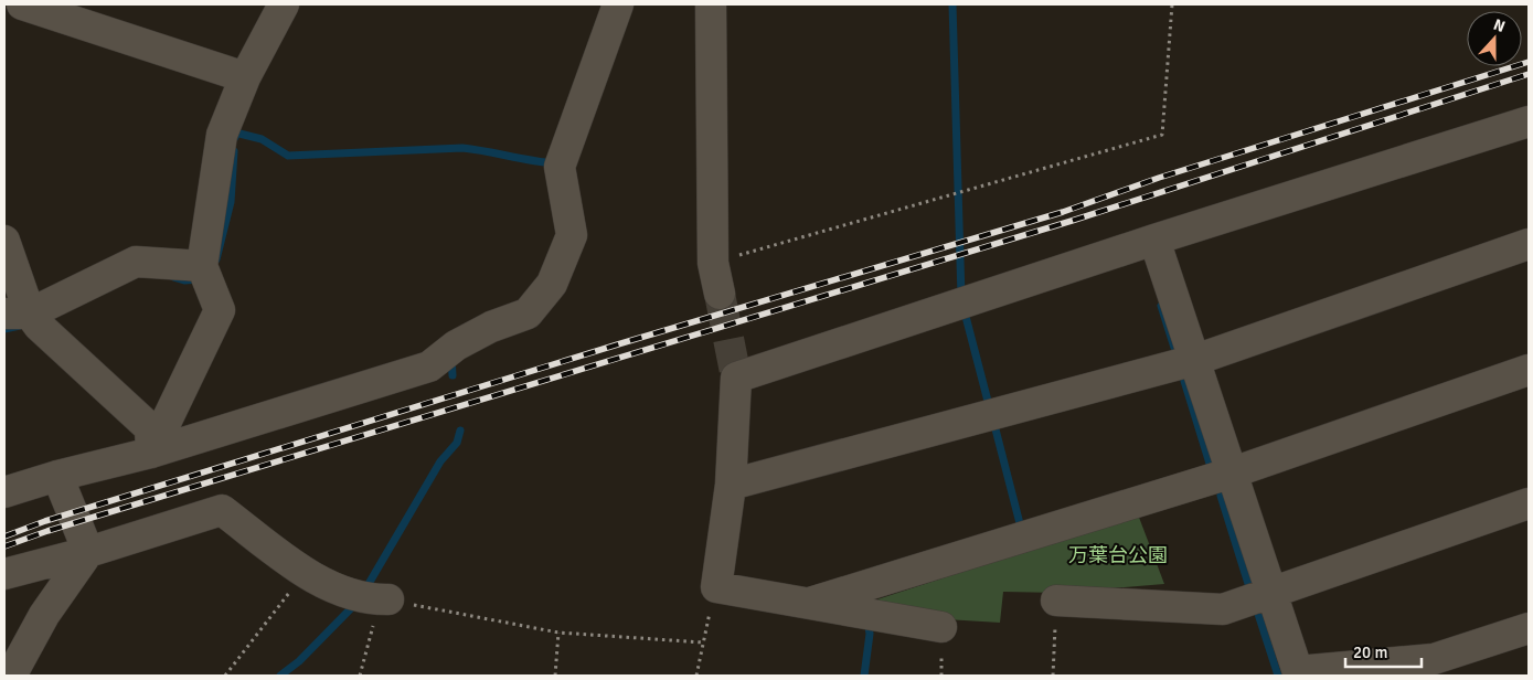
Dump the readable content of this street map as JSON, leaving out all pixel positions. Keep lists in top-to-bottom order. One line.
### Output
{"parks":["万葉台公園"],"scale_bar":"20 m","north":"top"}
